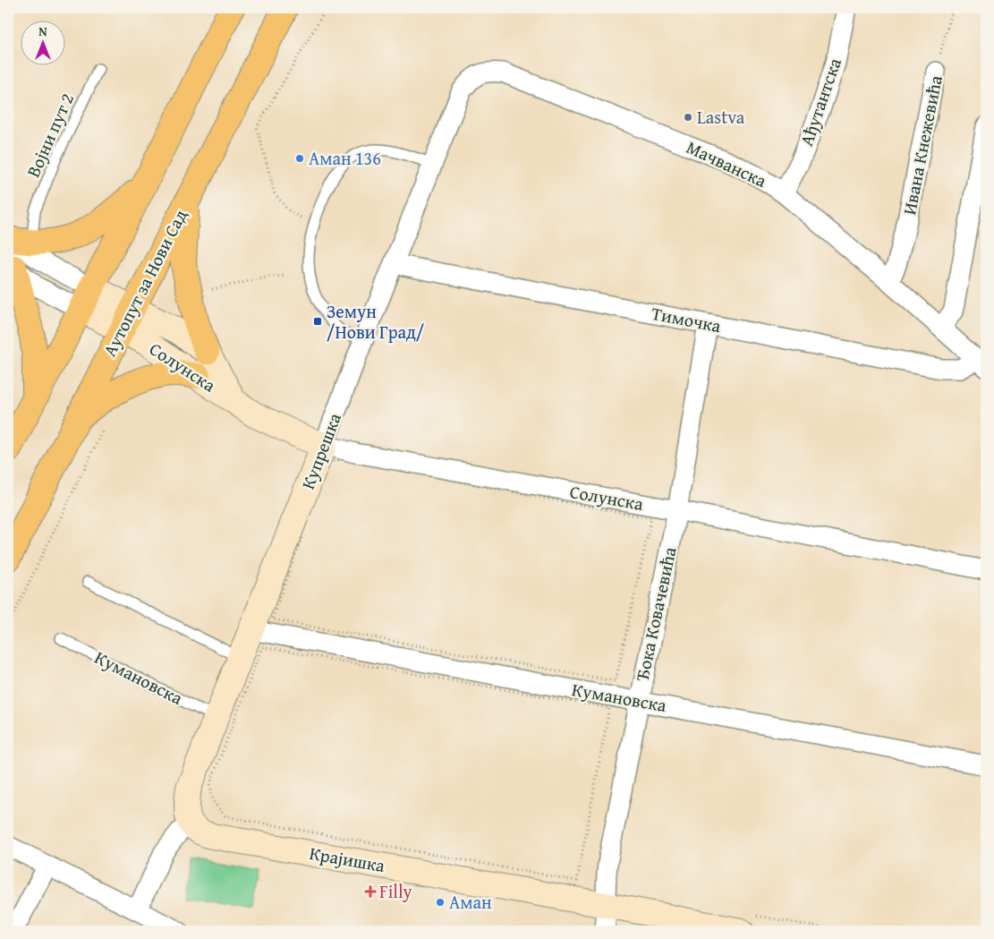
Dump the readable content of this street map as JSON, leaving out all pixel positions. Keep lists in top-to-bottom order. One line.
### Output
{"streets":{"main road":["Аутопут за Нови Сад","Солунска","Купрешка","Крајишка"],"street":["Ађутантска","Ивана Кнежевића","Мачванска","Тимочка","Ђока Ковачевића","Кумановска"],"lane":["Војни пут 2"]},"crossings":[["Ађутантска","Мачванска"],["Ивана Кнежевића","Мачванска"],["Мачванска","Тимочка"],["Мачванска","Купрешка"],["Аутопут за Нови Сад","Солунска"],["Тимочка","Купрешка"],["Тимочка","Ђока Ковачевића"],["Солунска","Купрешка"],["Солунска","Ђока Ковачевића"],["Купрешка","Кумановска"],["Купрешка","Крајишка"],["Ђока Ковачевића","Кумановска"],["Ђока Ковачевића","Крајишка"]],"places":{"other":["Lastva","Аман 136","Аман"],"transit":["Земун /Нови Град/"],"health":["Filly"]},"north":"top"}
